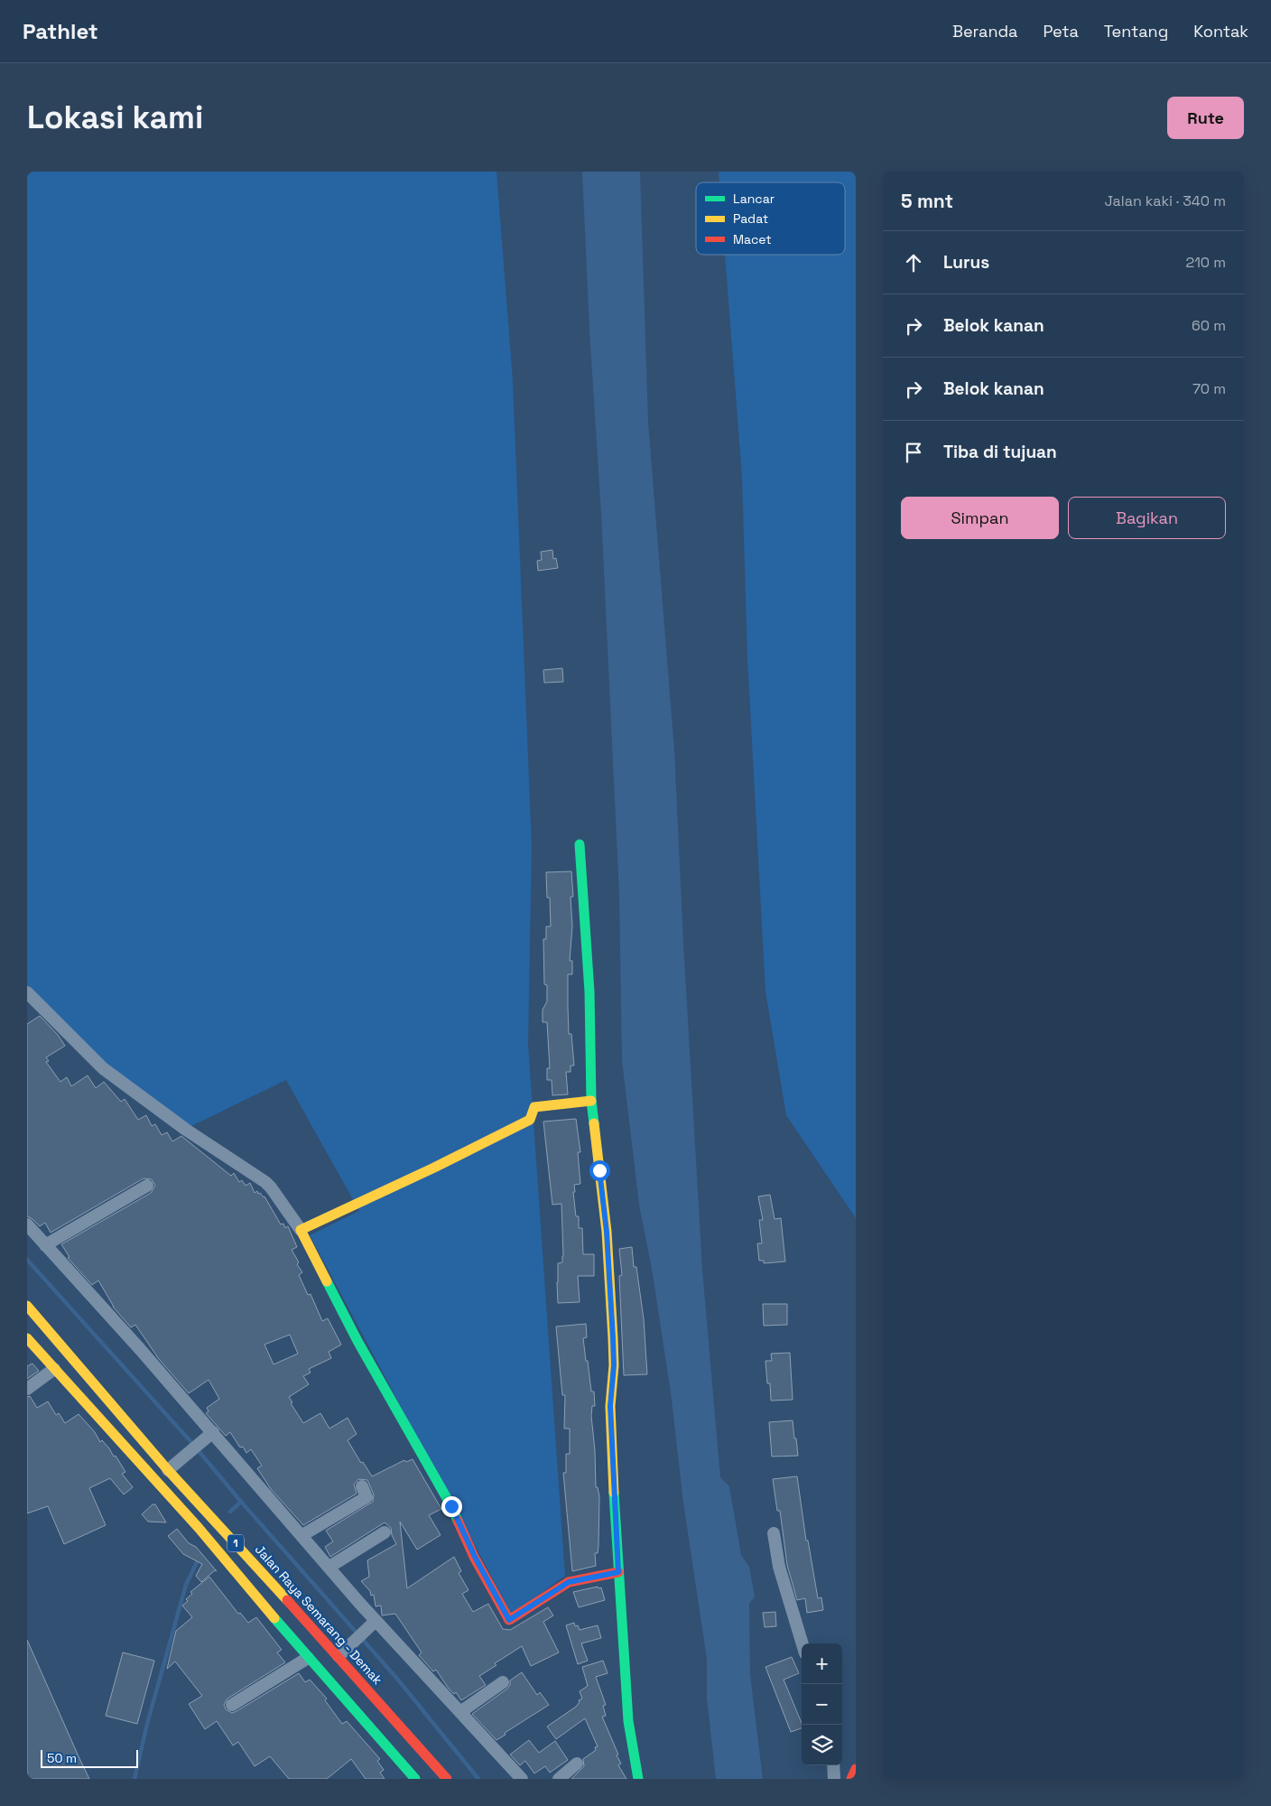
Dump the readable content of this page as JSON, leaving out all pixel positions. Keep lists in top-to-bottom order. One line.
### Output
{"streets":{"main road":["1","Jalan Raya Semarang - Demak"]},"legend":["Lancar","Padat","Macet"],"scale_bar":"50 m","page":{"header":"Pathlet","nav":["Beranda","Peta","Tentang","Kontak"],"buttons":["Rute",["Simpan","Bagikan"]],"title":"Lokasi kami","heading":["5 mnt","Jalan kaki · 340 m"],"list":[["Lurus","210 m"],["Belok kanan","60 m"],["Belok kanan","70 m"],"Tiba di tujuan"],"map_buttons":["+","−"],"scale":"50 m"}}
